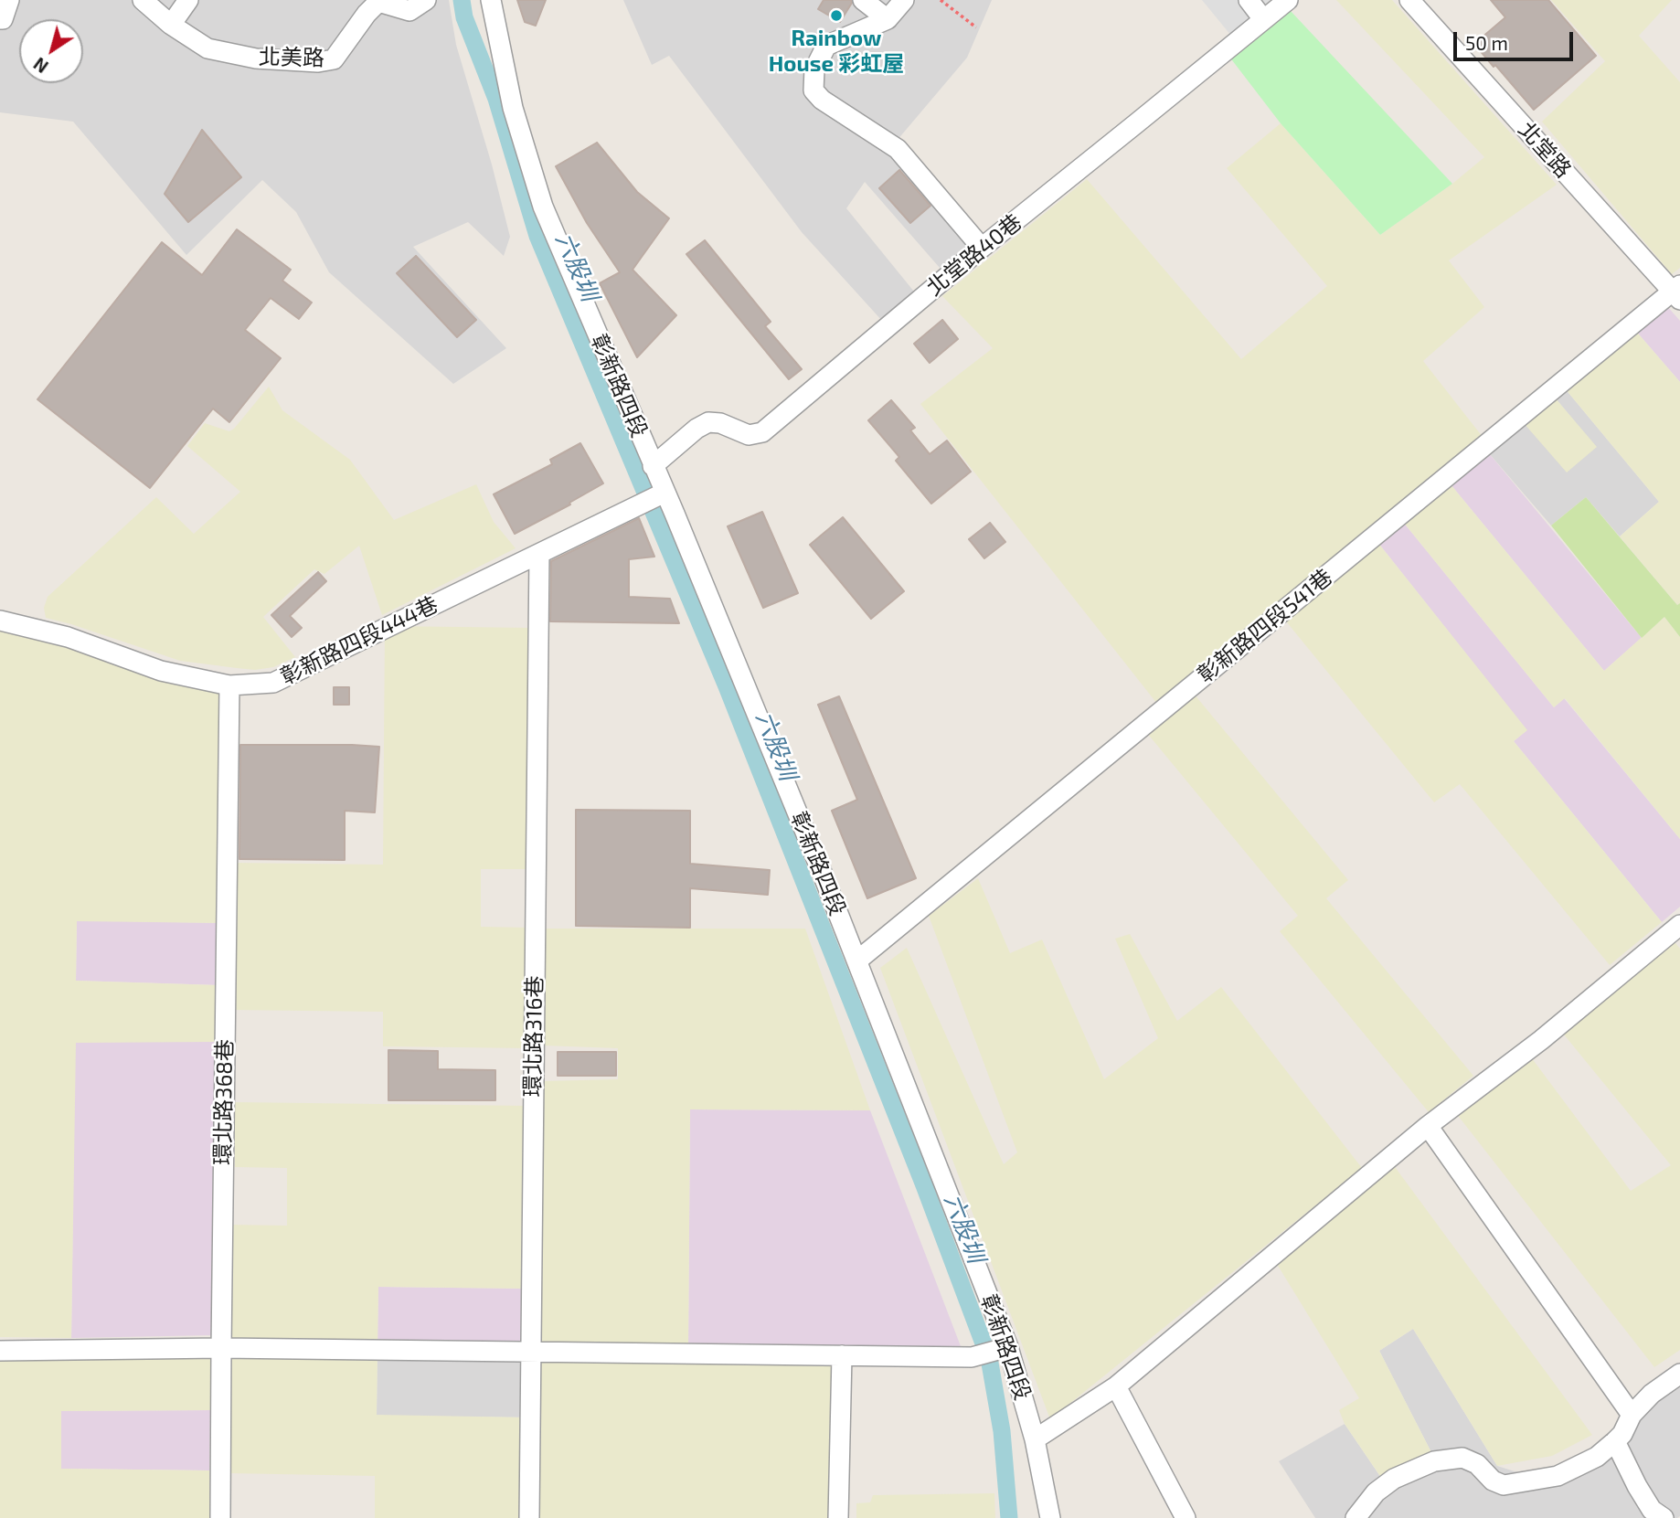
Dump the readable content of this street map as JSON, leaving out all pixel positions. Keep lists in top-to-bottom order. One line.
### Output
{"streets":{"street":["北美路","北堂路","北堂路40巷","彰新路四段","彰新路四段541巷","彰新路四段444巷","環北路316巷","環北路368巷"]},"crossings":[["北堂路","彰新路四段541巷"],["北堂路40巷","彰新路四段"],["彰新路四段","彰新路四段541巷"],["彰新路四段","彰新路四段444巷"],["彰新路四段444巷","環北路316巷"],["彰新路四段444巷","環北路368巷"]],"water":["六股圳"],"places":["Rainbow House 彩虹屋"],"scale_bar":"50 m","north":"bottom left"}
